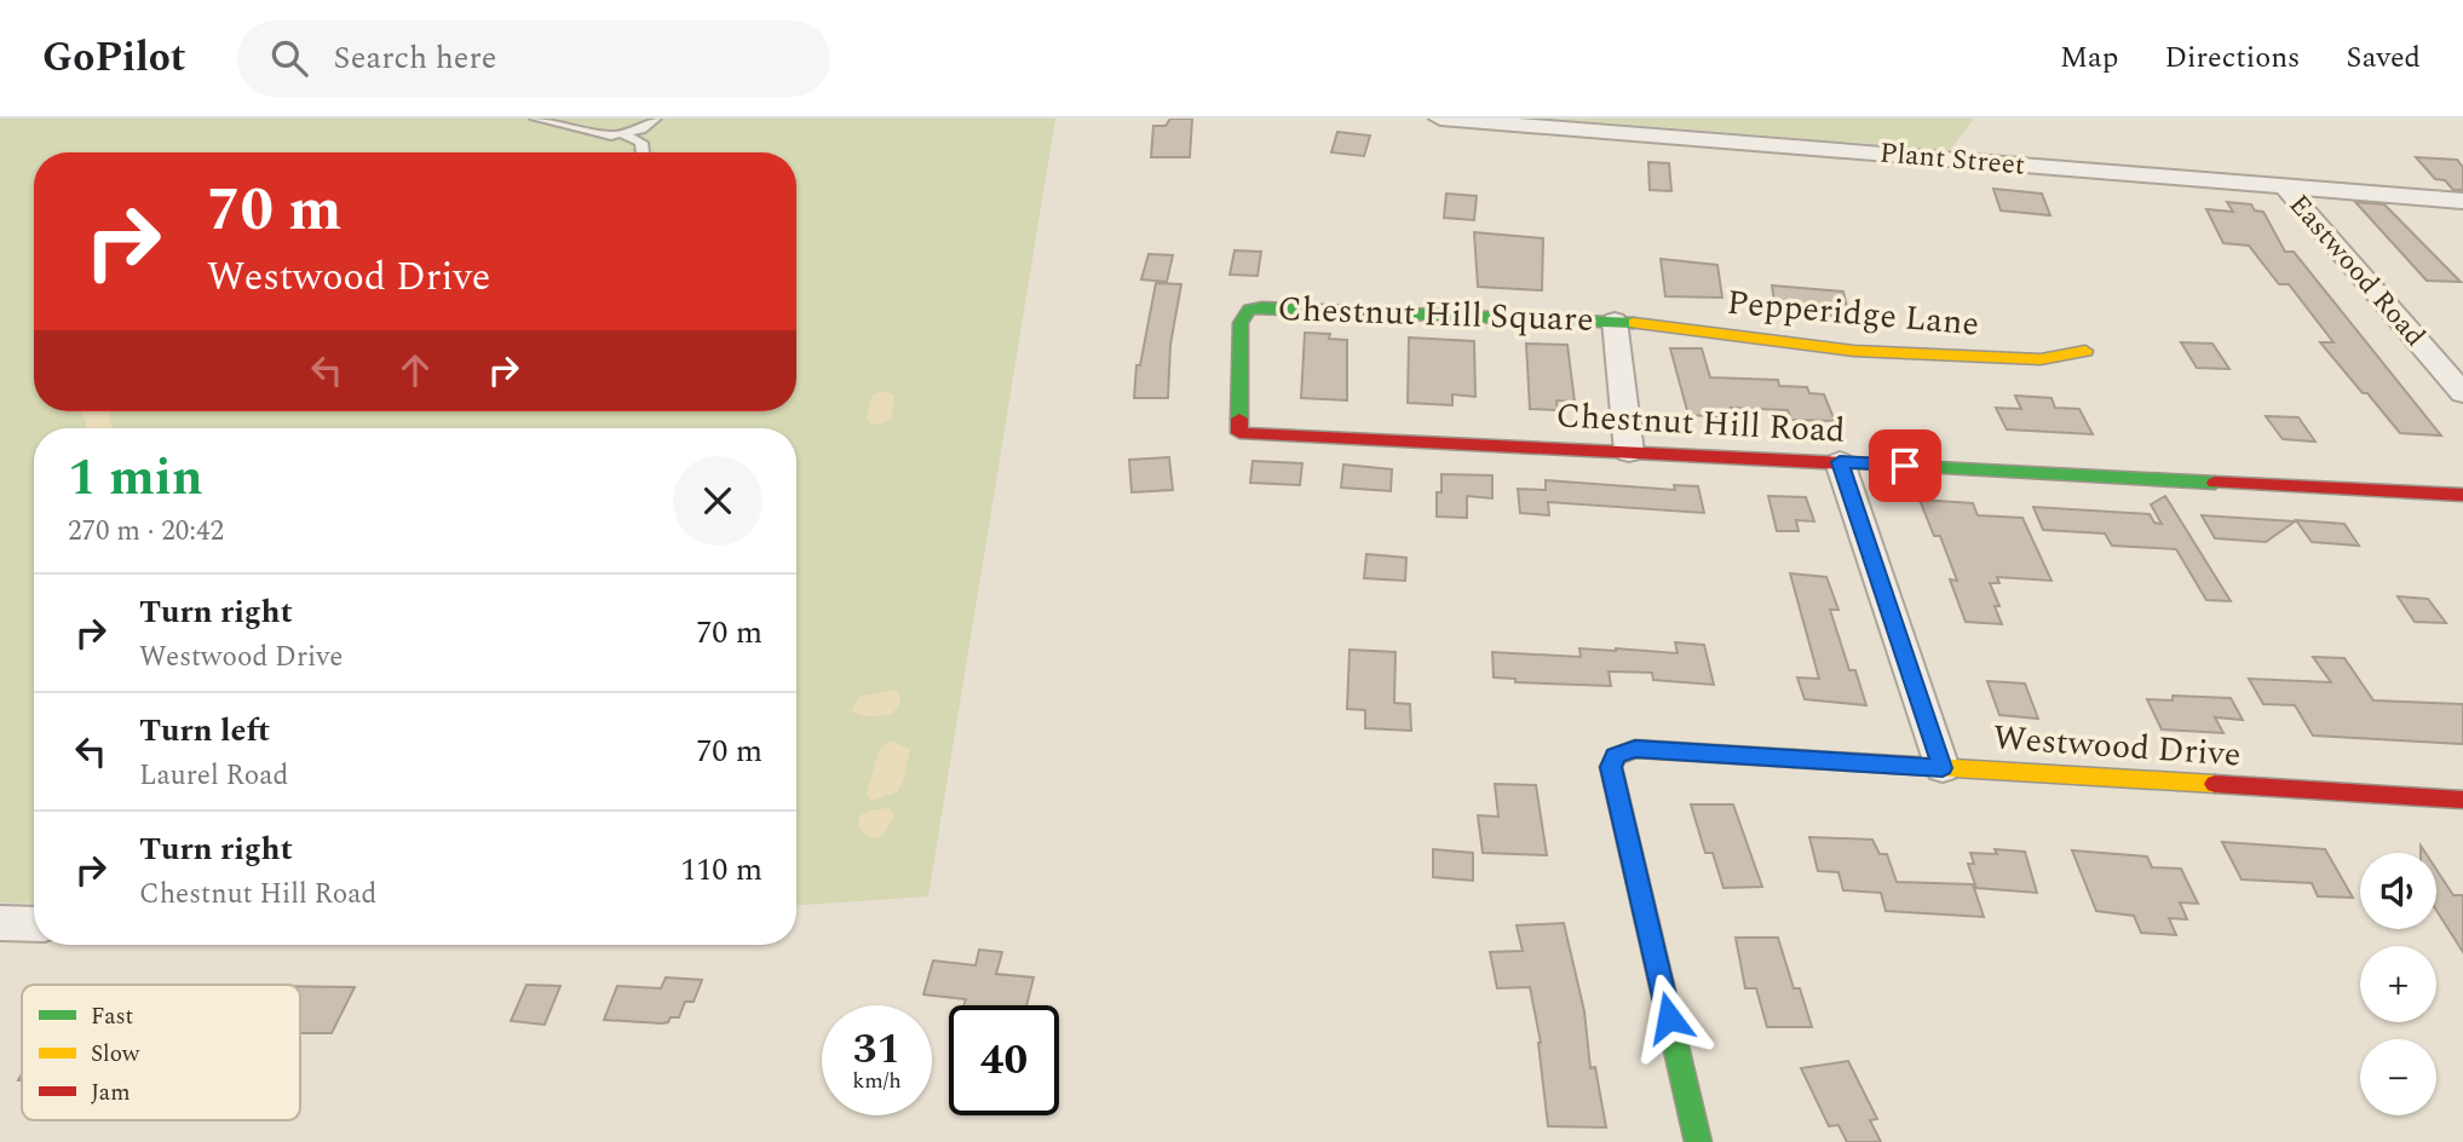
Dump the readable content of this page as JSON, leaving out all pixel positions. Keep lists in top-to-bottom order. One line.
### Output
{"streets":{"street":["Plant Street","Eastwood Road","Pepperidge Lane","Chestnut Hill Square","Chestnut Hill Road","Westwood Drive"]},"crossings":[["Plant Street","Eastwood Road"],["Pepperidge Lane","Chestnut Hill Square"],["Chestnut Hill Square","Chestnut Hill Road"]],"legend":["Fast","Slow","Jam"],"page":{"header":"GoPilot","search":"Search here","nav":["Map","Directions","Saved"],"turn":["70 m","Westwood Drive"],"heading":["1 min","270 m · 20:42"],"list":[{"name":"Turn right","note":"Westwood Drive","value":"70 m"},{"name":"Turn left","note":"Laurel Road","value":"70 m"},{"name":"Turn right","note":"Chestnut Hill Road","value":"110 m"}],"map_buttons":["+","−"],"speed":"31 km/h","limit":"40"}}
